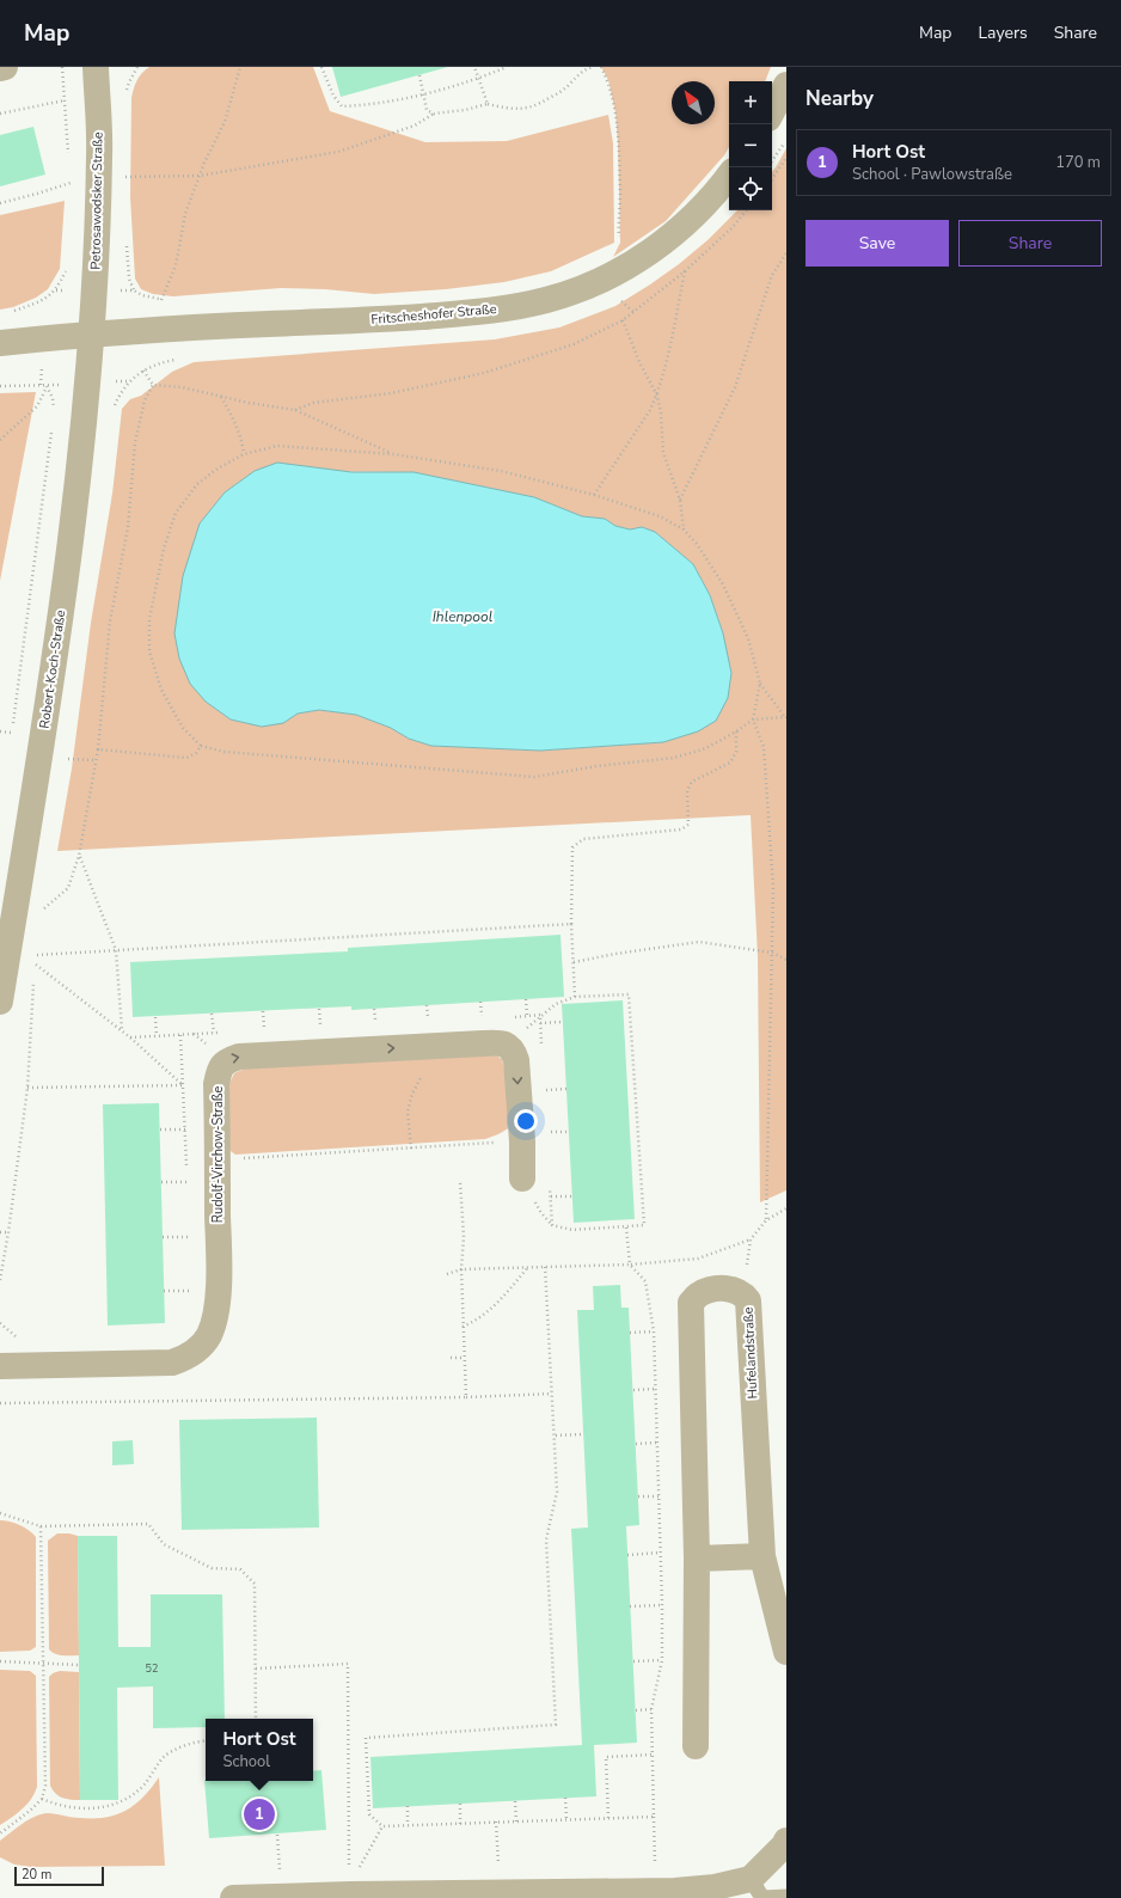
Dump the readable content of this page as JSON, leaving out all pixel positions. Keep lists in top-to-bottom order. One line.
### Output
{"streets":{"street":["Petrosawodsker Straße","Fritscheshofer Straße","Robert-Koch-Straße","Rudolf-Virchow-Straße","Hufelandstraße"]},"crossings":[["Petrosawodsker Straße","Fritscheshofer Straße"],["Petrosawodsker Straße","Robert-Koch-Straße"],["Fritscheshofer Straße","Robert-Koch-Straße"]],"water":["Ihlenpool"],"house_numbers":["52"],"scale_bar":"20 m","north":"top left","page":{"header":"Map","nav":["Map","Layers","Share"],"heading":"Nearby","map_buttons":["+","−"],"list":[{"mark":"1","name":"Hort Ost","note":"School · Pawlowstraße","value":"170 m"}],"buttons":["Save","Share"],"popup":["Hort Ost","School"],"pins":"1","scale":"20 m"}}
